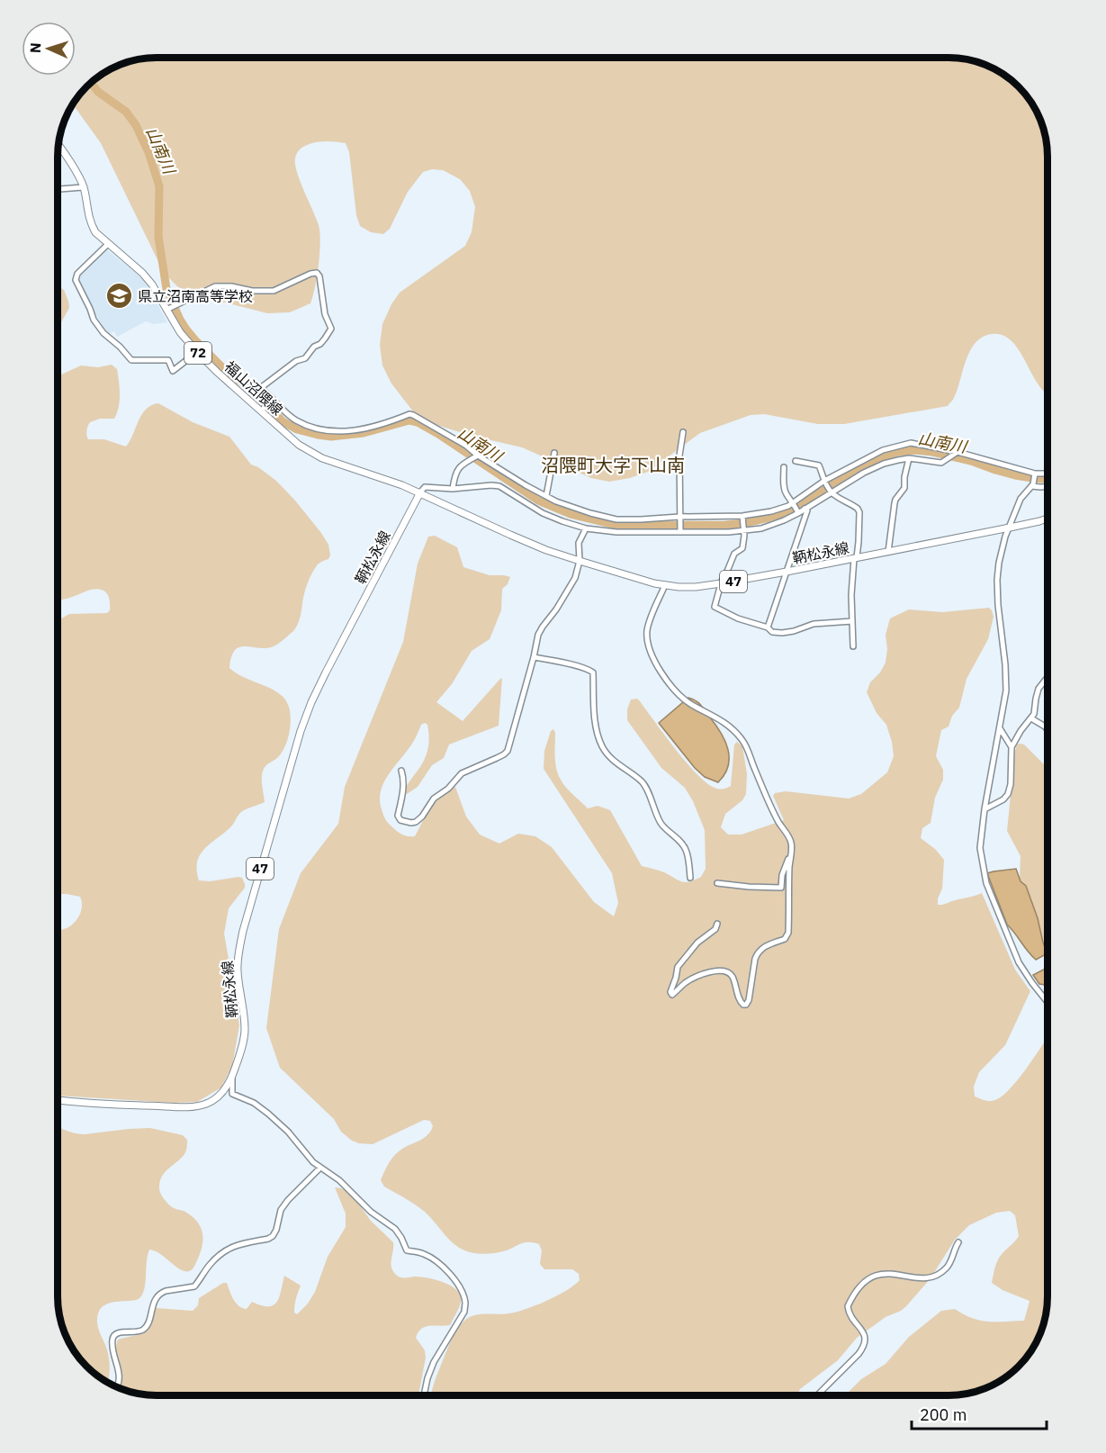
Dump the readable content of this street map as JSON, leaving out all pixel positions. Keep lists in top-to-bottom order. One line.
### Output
{"streets":{"main road":["72","福山沼隈線","鞆松永線","47"]},"crossings":[["福山沼隈線","鞆松永線"]],"districts":["沼隈町大字下山南"],"water":["山南川"],"places":{"school or university":["県立沼南高等学校"]},"scale_bar":"200 m","north":"left"}
